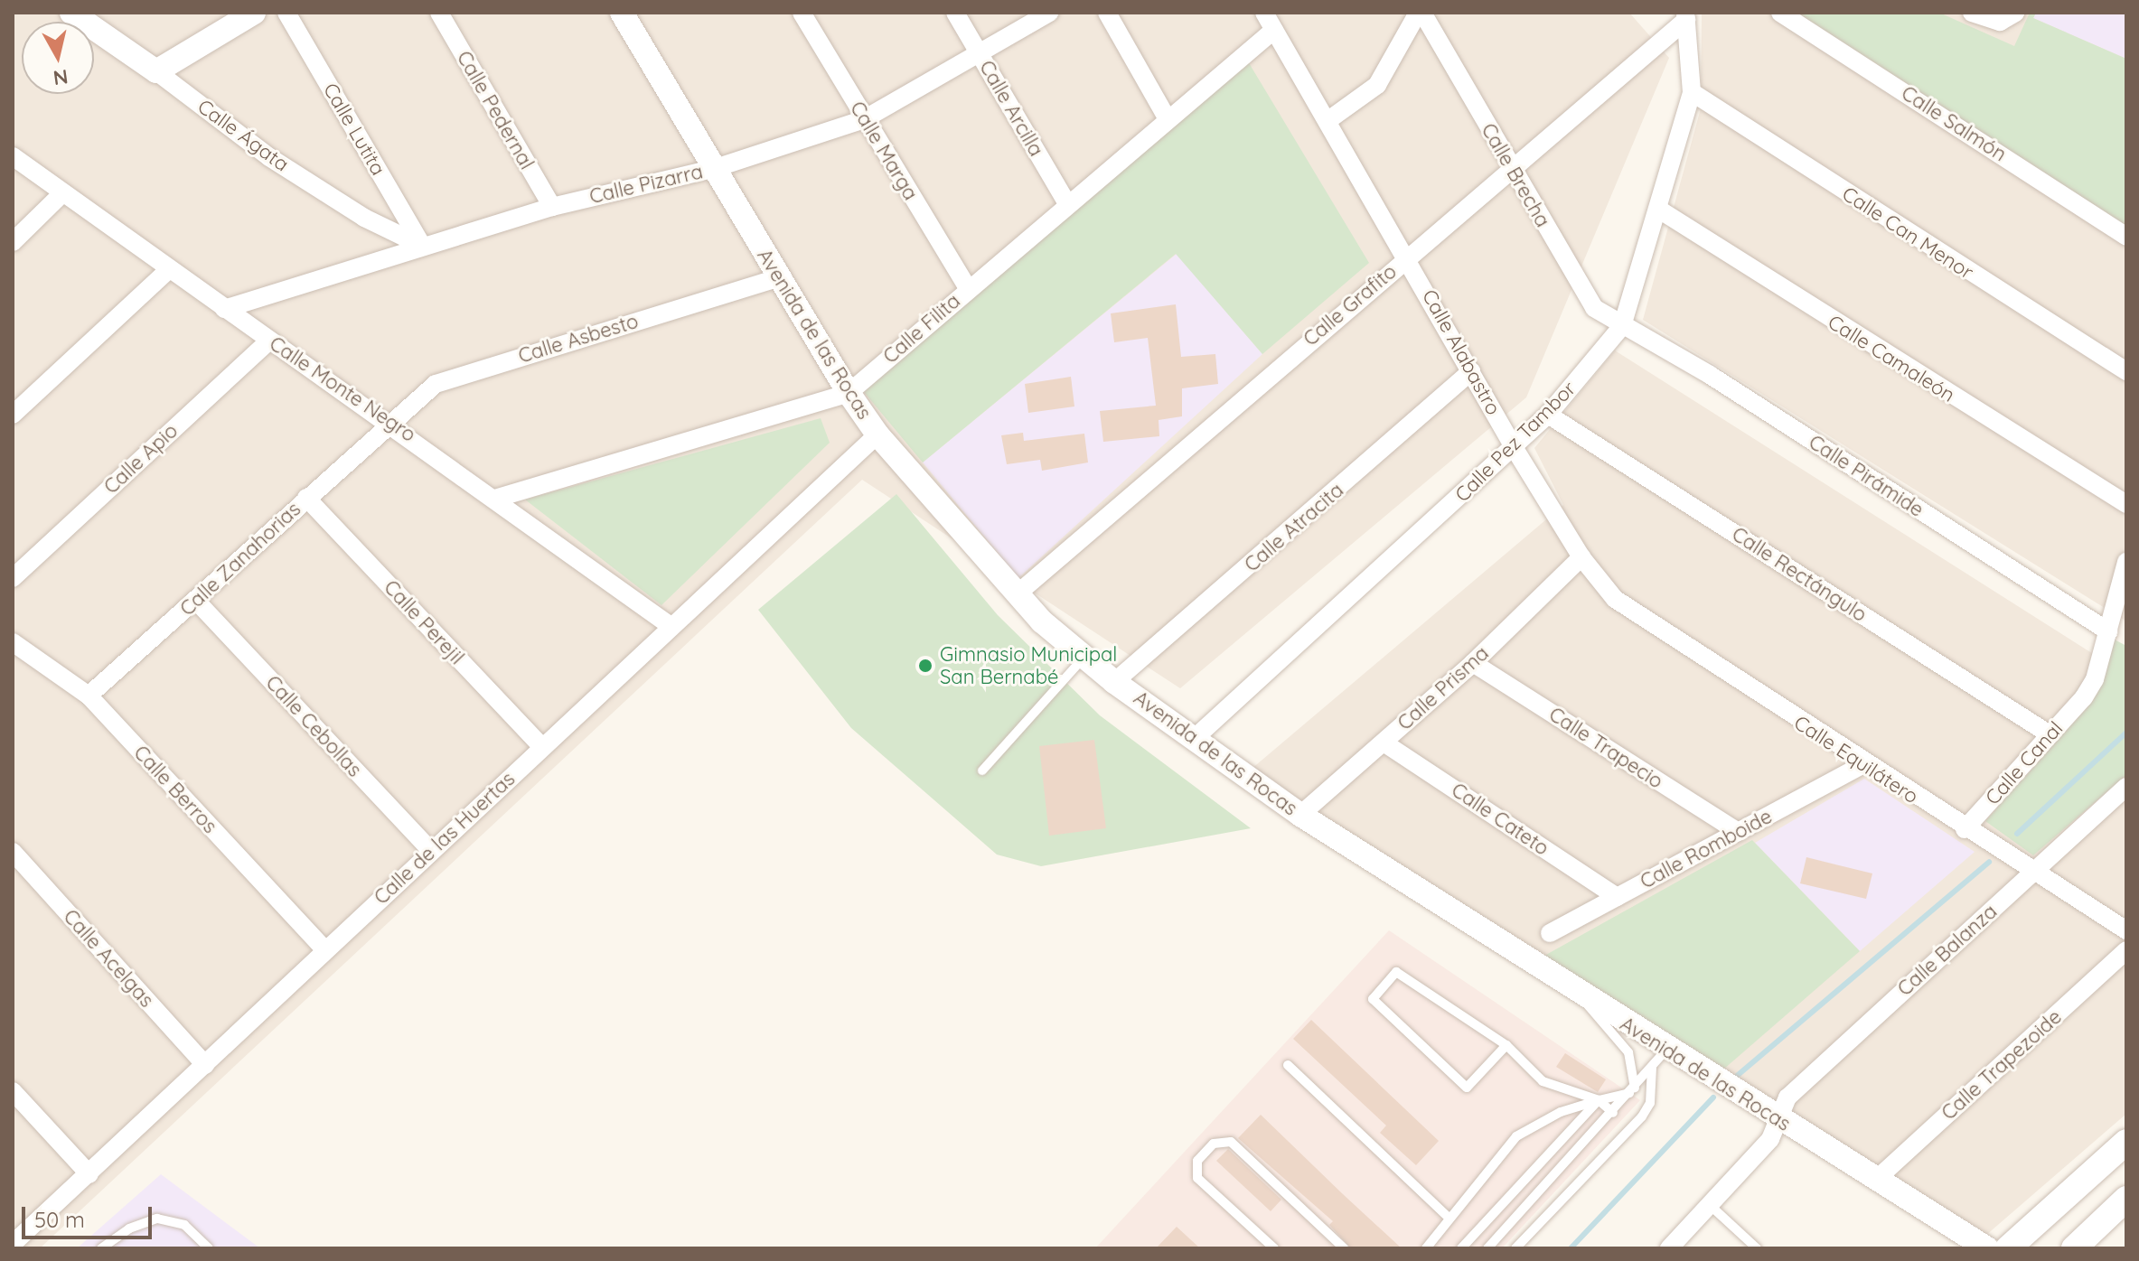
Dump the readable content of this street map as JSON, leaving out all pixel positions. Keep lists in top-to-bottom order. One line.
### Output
{"streets":{"street":["Calle Arcilla","Calle Pedernal","Calle Salmón","Calle Lutita","Calle Ágata","Calle Marga","Calle Brecha","Calle Pizarra","Calle Can Menor","Calle Grafito","Calle Filita","Avenida de las Rocas","Calle Asbesto","Calle Alabastro","Calle Camaleón","Calle Monte Negro","Calle Pez Tambor","Calle Apio","Calle Pirámide","Calle Atracita","Calle Zanahorias","Calle Rectángulo","Calle Perejil","Calle Prisma","Calle Cebollas","Calle Trapecio","Calle Equilátero","Calle Canal","Calle Berros","Calle Cateto","Calle de las Huertas","Calle Romboide","Calle Balanza","Calle Acelgas","Calle Trapezoide"]},"crossings":[["Calle Arcilla","Calle Pizarra"],["Calle Arcilla","Calle Filita"],["Calle Pedernal","Calle Pizarra"],["Calle Lutita","Calle Ágata"],["Calle Lutita","Calle Pizarra"],["Calle Ágata","Calle Pizarra"],["Calle Marga","Calle Pizarra"],["Calle Marga","Calle Filita"],["Calle Brecha","Calle Grafito"],["Calle Brecha","Calle Pez Tambor"],["Calle Brecha","Calle Pirámide"],["Calle Pizarra","Avenida de las Rocas"],["Calle Pizarra","Calle Monte Negro"],["Calle Can Menor","Calle Pez Tambor"],["Calle Grafito","Avenida de las Rocas"],["Calle Grafito","Calle Alabastro"],["Calle Grafito","Calle Pez Tambor"],["Calle Filita","Avenida de las Rocas"],["Calle Filita","Calle Alabastro"],["Calle Filita","Calle Monte Negro"],["Avenida de las Rocas","Calle Asbesto"],["Avenida de las Rocas","Calle Pez Tambor"],["Avenida de las Rocas","Calle Atracita"],["Avenida de las Rocas","Calle Prisma"],["Avenida de las Rocas","Calle de las Huertas"],["Avenida de las Rocas","Calle Balanza"],["Avenida de las Rocas","Calle Trapezoide"],["Calle Asbesto","Calle Monte Negro"],["Calle Asbesto","Calle Zanahorias"],["Calle Alabastro","Calle Pez Tambor"],["Calle Alabastro","Calle Atracita"],["Calle Alabastro","Calle Prisma"],["Calle Alabastro","Calle Equilátero"],["Calle Camaleón","Calle Pez Tambor"],["Calle Monte Negro","Calle Apio"],["Calle Monte Negro","Calle Zanahorias"],["Calle Monte Negro","Calle de las Huertas"],["Calle Pez Tambor","Calle Pirámide"],["Calle Pez Tambor","Calle Rectángulo"],["Calle Pirámide","Calle Canal"],["Calle Zanahorias","Calle Perejil"],["Calle Zanahorias","Calle Cebollas"],["Calle Zanahorias","Calle Berros"],["Calle Rectángulo","Calle Canal"],["Calle Perejil","Calle de las Huertas"],["Calle Prisma","Calle Trapecio"],["Calle Prisma","Calle Cateto"],["Calle Cebollas","Calle de las Huertas"],["Calle Trapecio","Calle Romboide"],["Calle Equilátero","Calle Canal"],["Calle Equilátero","Calle Romboide"],["Calle Equilátero","Calle Balanza"],["Calle Berros","Calle de las Huertas"],["Calle Cateto","Calle Romboide"],["Calle de las Huertas","Calle Acelgas"]],"places":["Gimnasio Municipal San Bernabé"],"scale_bar":"50 m","north":"bottom"}
